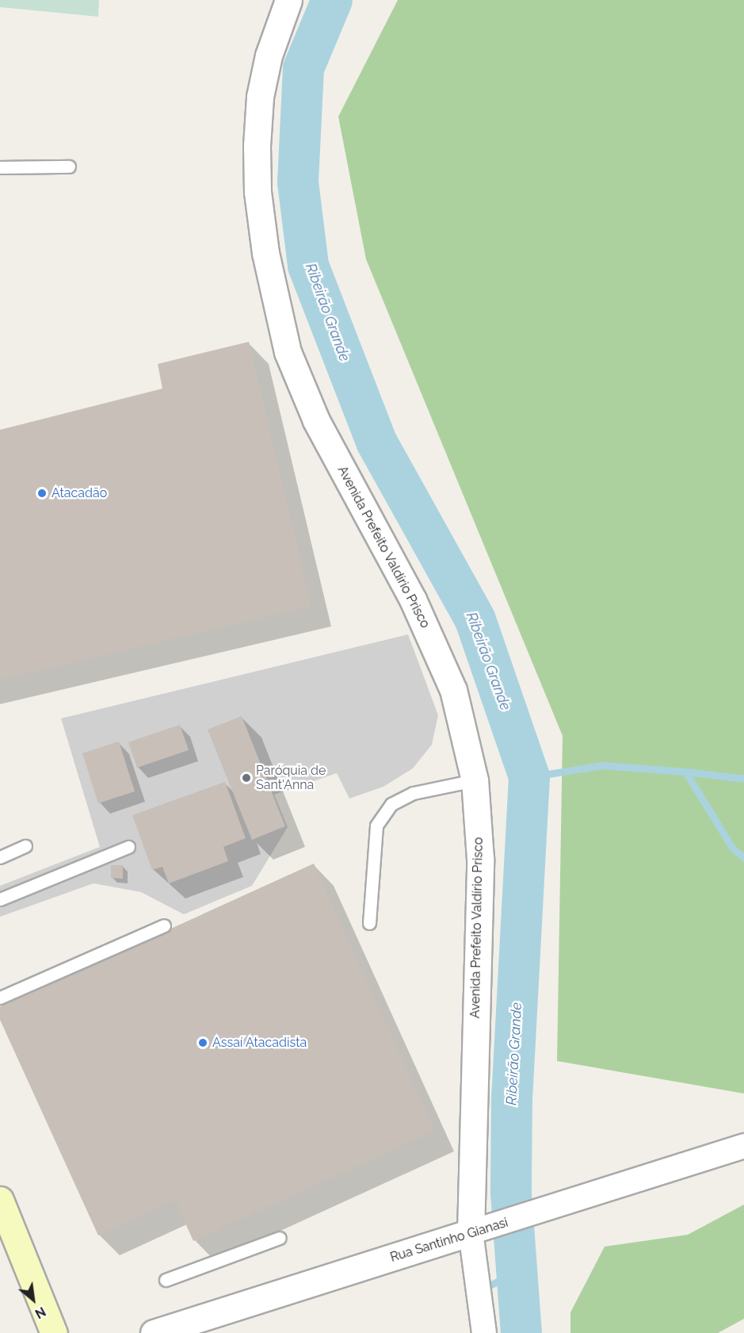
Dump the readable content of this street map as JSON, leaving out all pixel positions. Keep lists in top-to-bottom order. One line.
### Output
{"streets":{"street":["Avenida Prefeito Valdírio Prisco","Rua Santinho Gianasi"]},"crossings":[["Avenida Prefeito Valdírio Prisco","Rua Santinho Gianasi"]],"water":["Ribeirão Grande"],"places":["Atacadão","Paróquia de Sant'Anna","Assaí Atacadista"],"north":"bottom right"}
